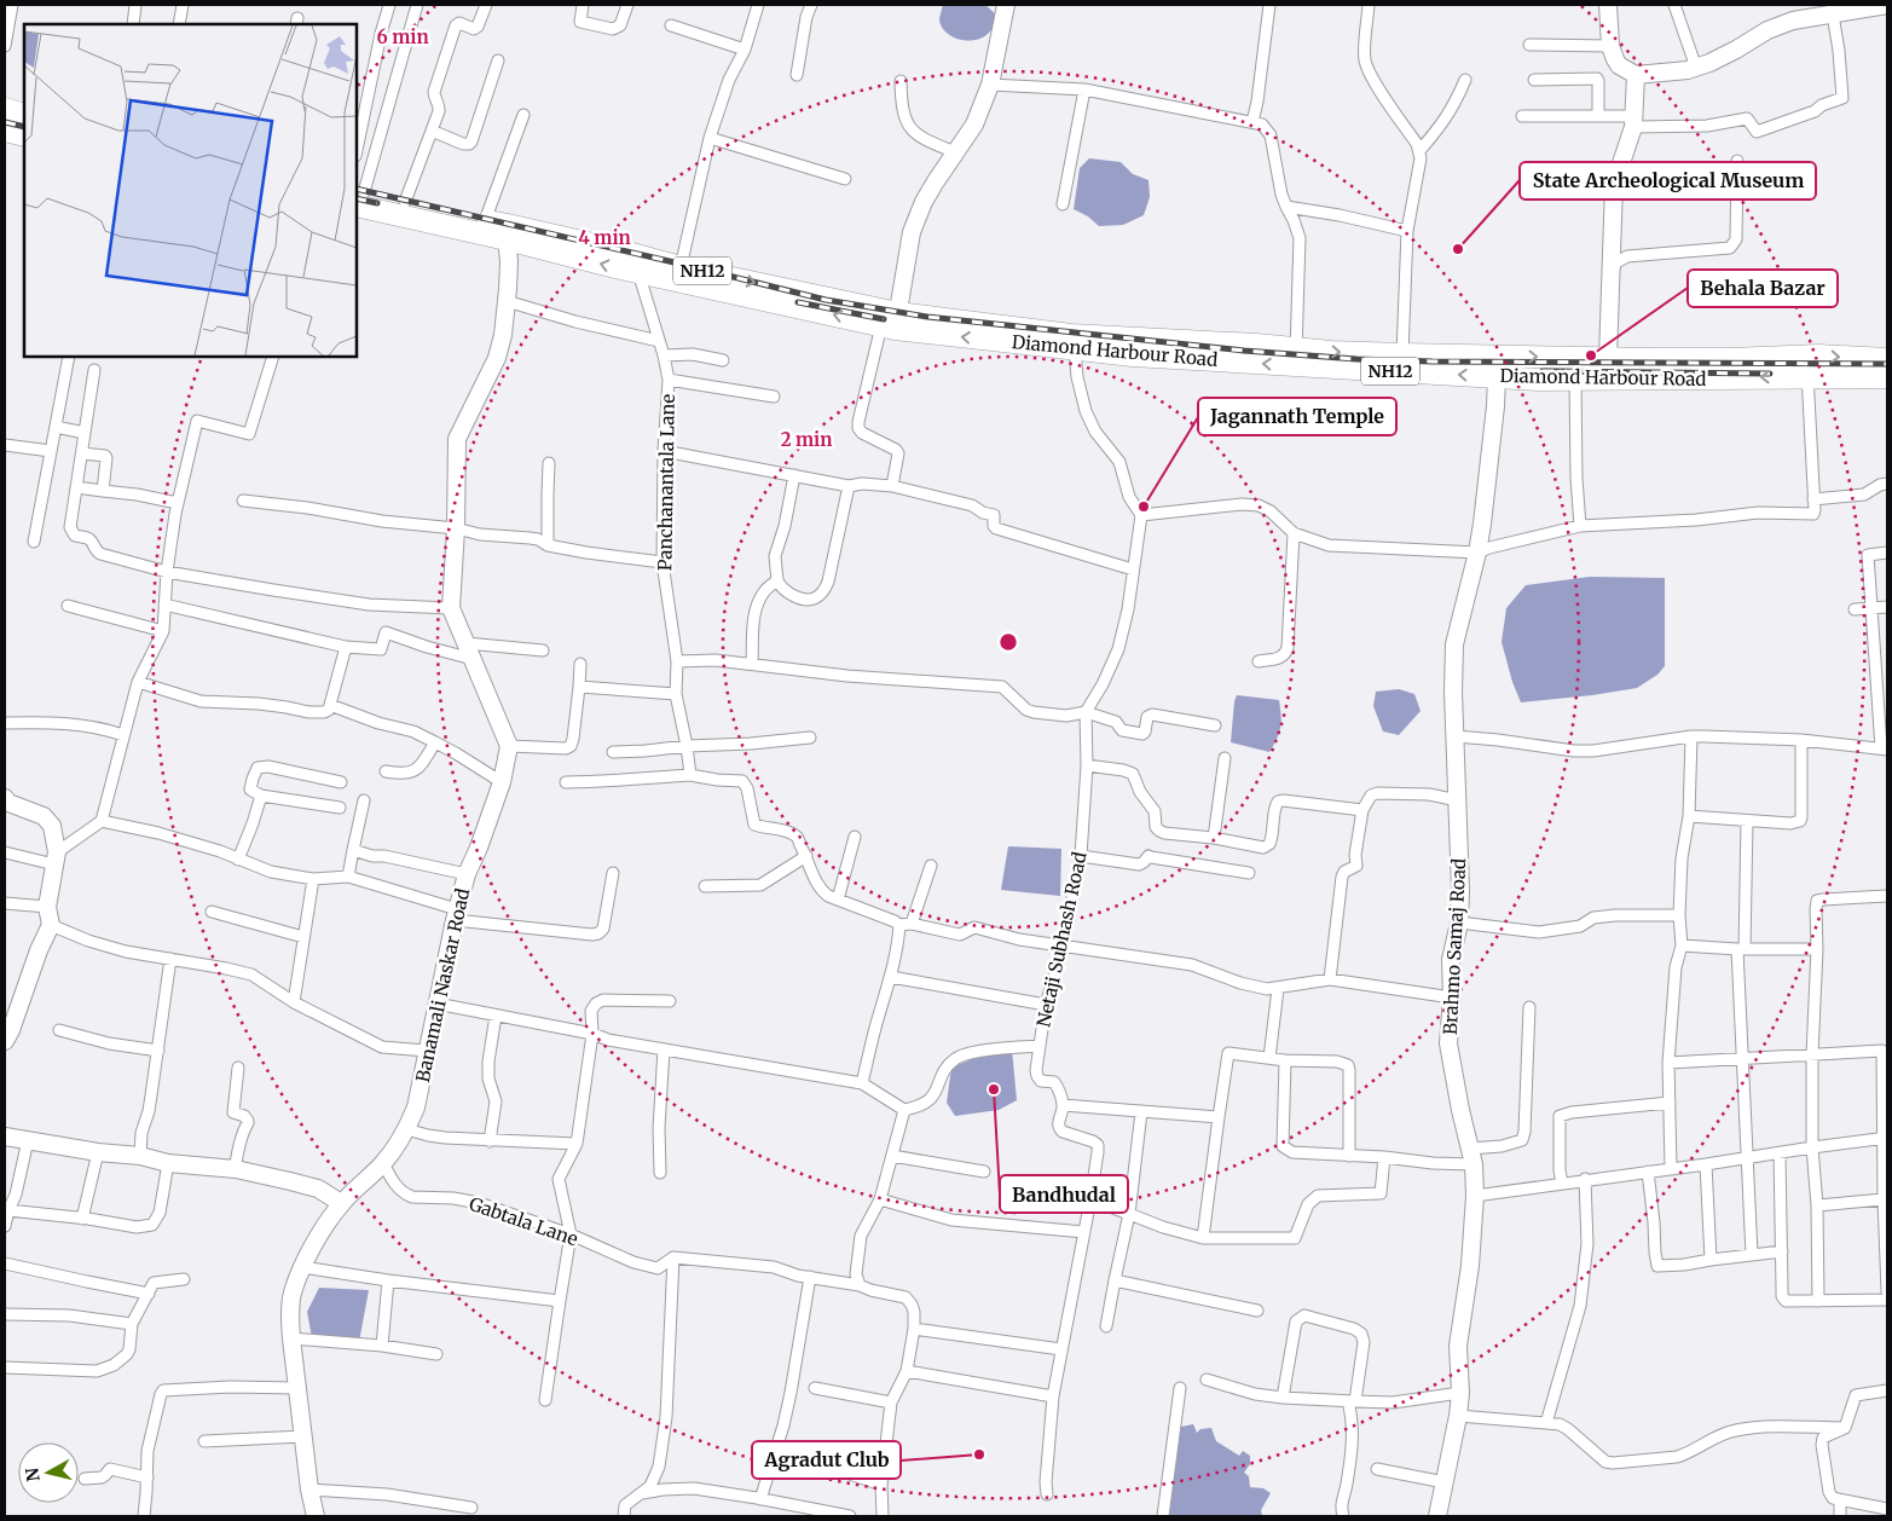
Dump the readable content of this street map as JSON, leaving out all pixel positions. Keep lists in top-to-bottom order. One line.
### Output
{"streets":{"highway":["NH12","Diamond Harbour Road"],"street":["Panchanantala Lane","Netaji Subhash Road","Brahmo Samaj Road","Banamali Naskar Road","Gabtala Lane"]},"crossings":[["Diamond Harbour Road","Panchanantala Lane"],["Diamond Harbour Road","Brahmo Samaj Road"],["Banamali Naskar Road","Gabtala Lane"]],"places":["State Archeological Museum","Behala Bazar","Jagannath Temple","Bandhudal","Agradut Club"],"north":"left","rings":["6 min","4 min","2 min"]}
